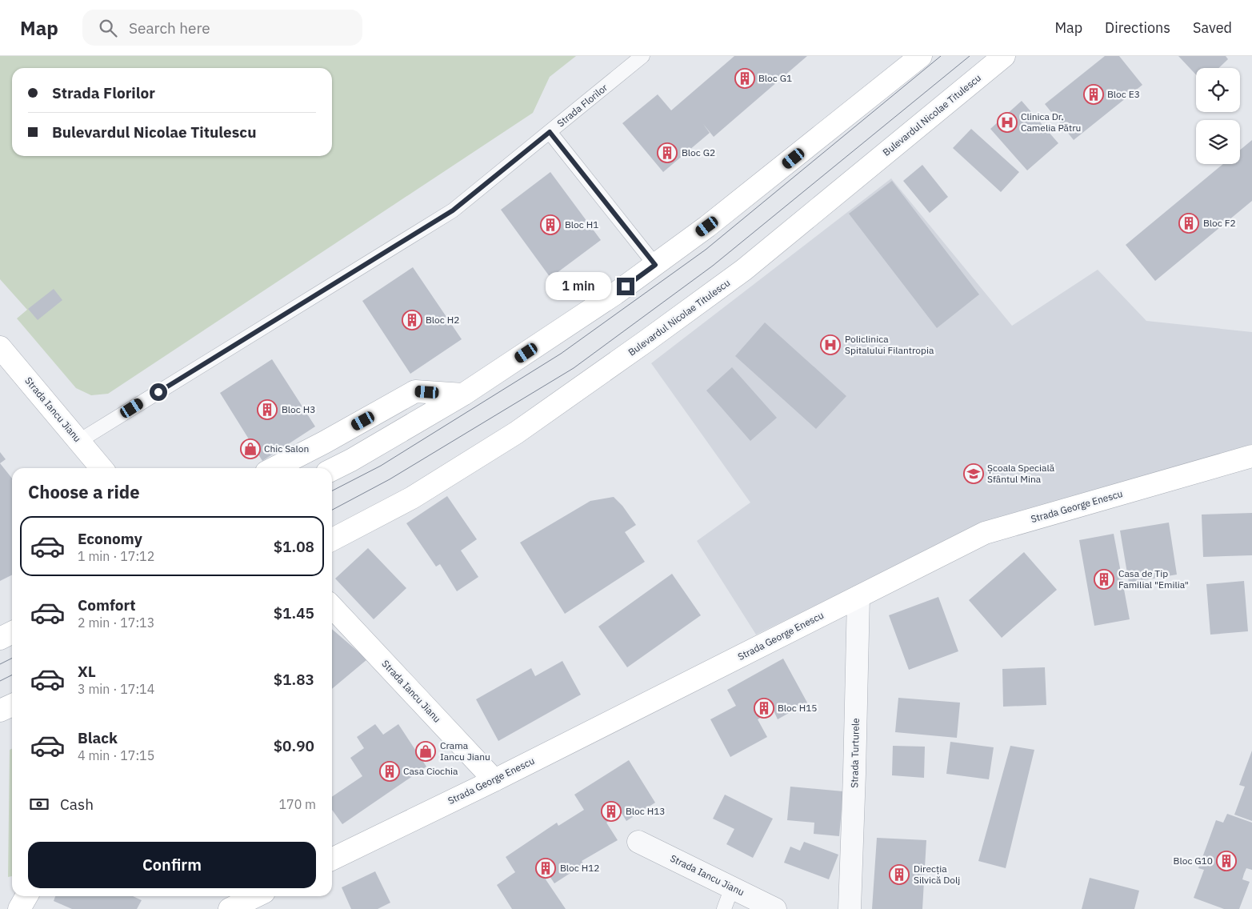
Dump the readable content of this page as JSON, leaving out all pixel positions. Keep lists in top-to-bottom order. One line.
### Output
{"streets":{"street":["Bulevardul Nicolae Titulescu","Strada Iancu Jianu","Strada George Enescu","Strada Turturele"],"lane":["Strada Florilor"]},"crossings":[["Strada Florilor","Strada Iancu Jianu"],["Strada Iancu Jianu","Strada George Enescu"],["Strada George Enescu","Strada Turturele"]],"places":{"building":["Bloc G1","Bloc E3","Bloc G2","Bloc F2","Bloc H1","Bloc H2","Bloc H3","Casa de Tip Familial \"Emilia\"","Bloc H15","Casa Ciochia","Bloc H13","Bloc G10","Bloc H12","Direcția Silvică Dolj"],"hospital":["Clinica Dr. Camelia Pătru","Policlinica Spitalului Filantropia"],"shop":["Chic Salon","Crama Iancu Jianu"],"school or university":["Școala Specială Sfântul Mina"]},"page":{"header":"Map","search":"Search here","nav":["Map","Directions","Saved"],"banner":["Strada Florilor","Bulevardul Nicolae Titulescu"],"bubble":"1 min","heading":"Choose a ride","list":[{"name":"Economy","note":"1 min · 17:12","value":"$1.08"},{"name":"Comfort","note":"2 min · 17:13","value":"$1.45"},{"name":"XL","note":"3 min · 17:14","value":"$1.83"},{"name":"Black","note":"4 min · 17:15","value":"$0.90"}],"pay":["Cash","170 m"],"buttons":"Confirm"}}
